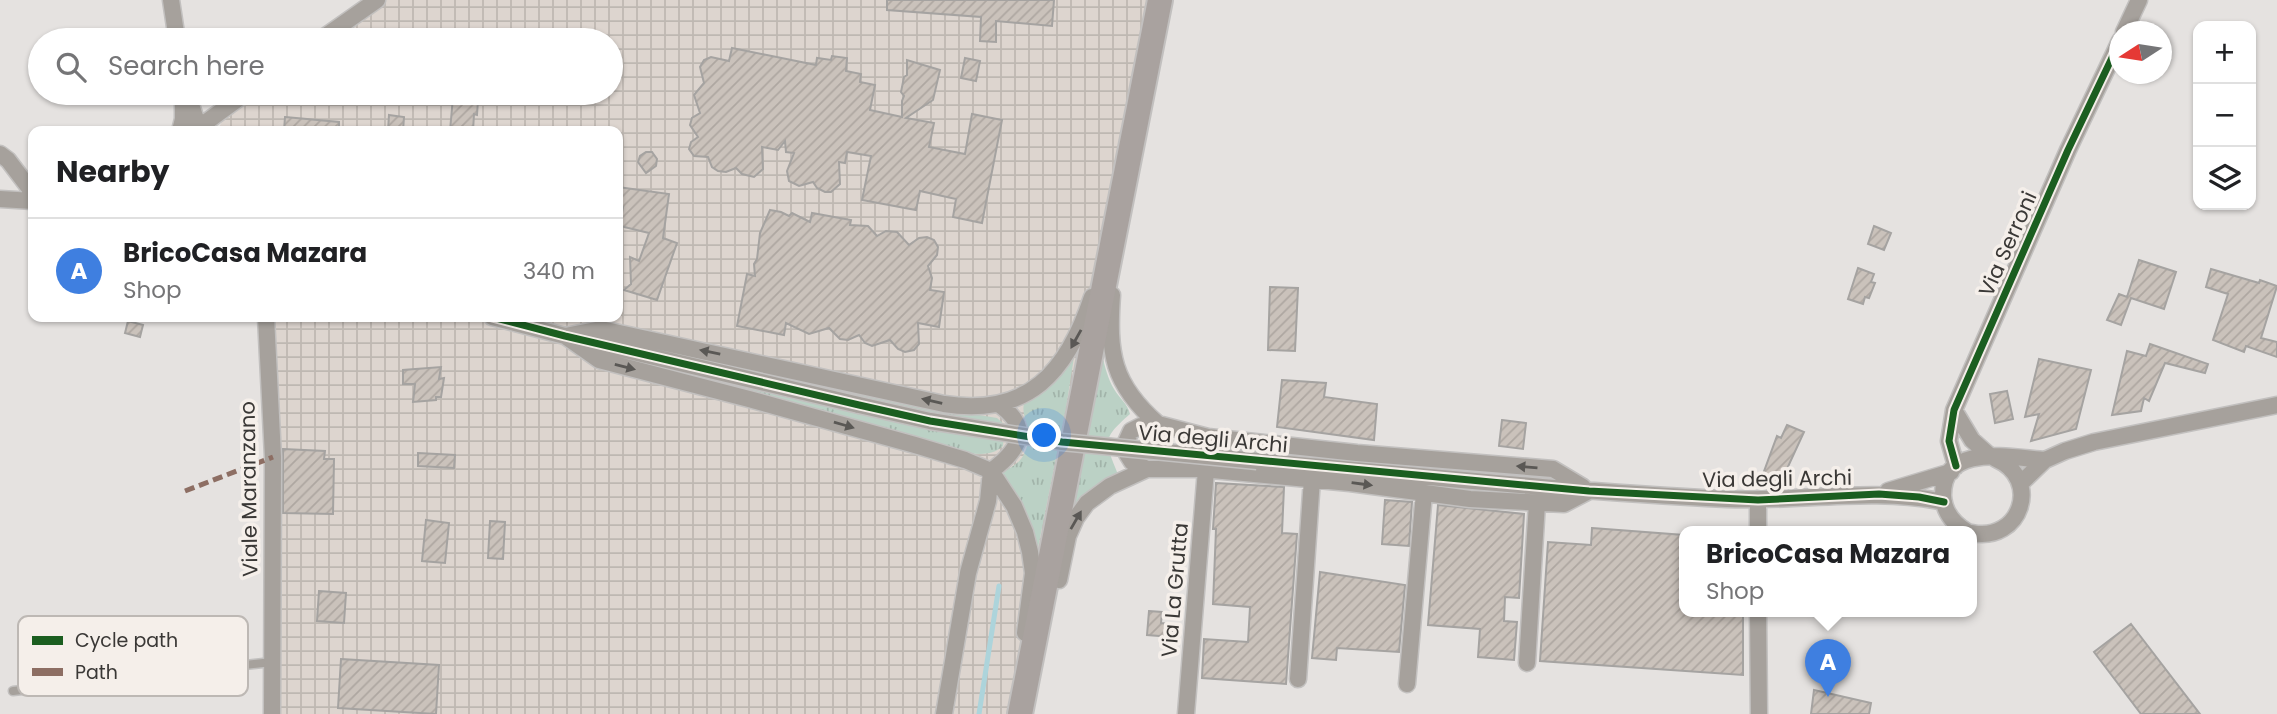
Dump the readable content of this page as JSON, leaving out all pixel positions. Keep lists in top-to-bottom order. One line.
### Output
{"streets":{"street":["Via Serroni","Via degli Archi","Viale Maranzano","Via La Grutta"]},"crossings":[["Via Serroni","Via degli Archi"]],"legend":["Cycle path","Path"],"north":"left","page":{"map_buttons":["+","−"],"search":"Search here","heading":"Nearby","list":[{"mark":"A","name":"BricoCasa Mazara","note":"Shop","value":"340 m"}],"popup":["BricoCasa Mazara","Shop"],"pins":"A"}}
